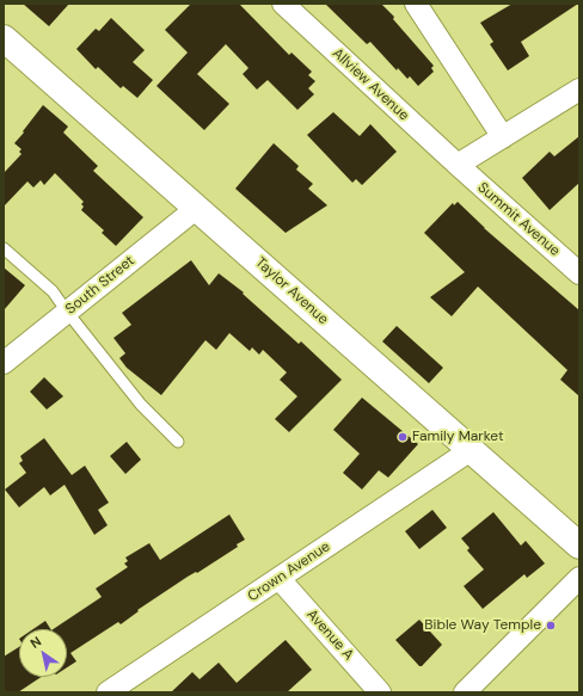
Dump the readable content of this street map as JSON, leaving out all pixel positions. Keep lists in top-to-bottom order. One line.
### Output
{"streets":{"street":["Allview Avenue","Summit Avenue","South Street","Taylor Avenue","Crown Avenue","Avenue A"]},"crossings":[["Allview Avenue","Summit Avenue"],["South Street","Taylor Avenue"],["Taylor Avenue","Crown Avenue"],["Crown Avenue","Avenue A"]],"places":["Family Market","Bible Way Temple"],"north":"top left"}
